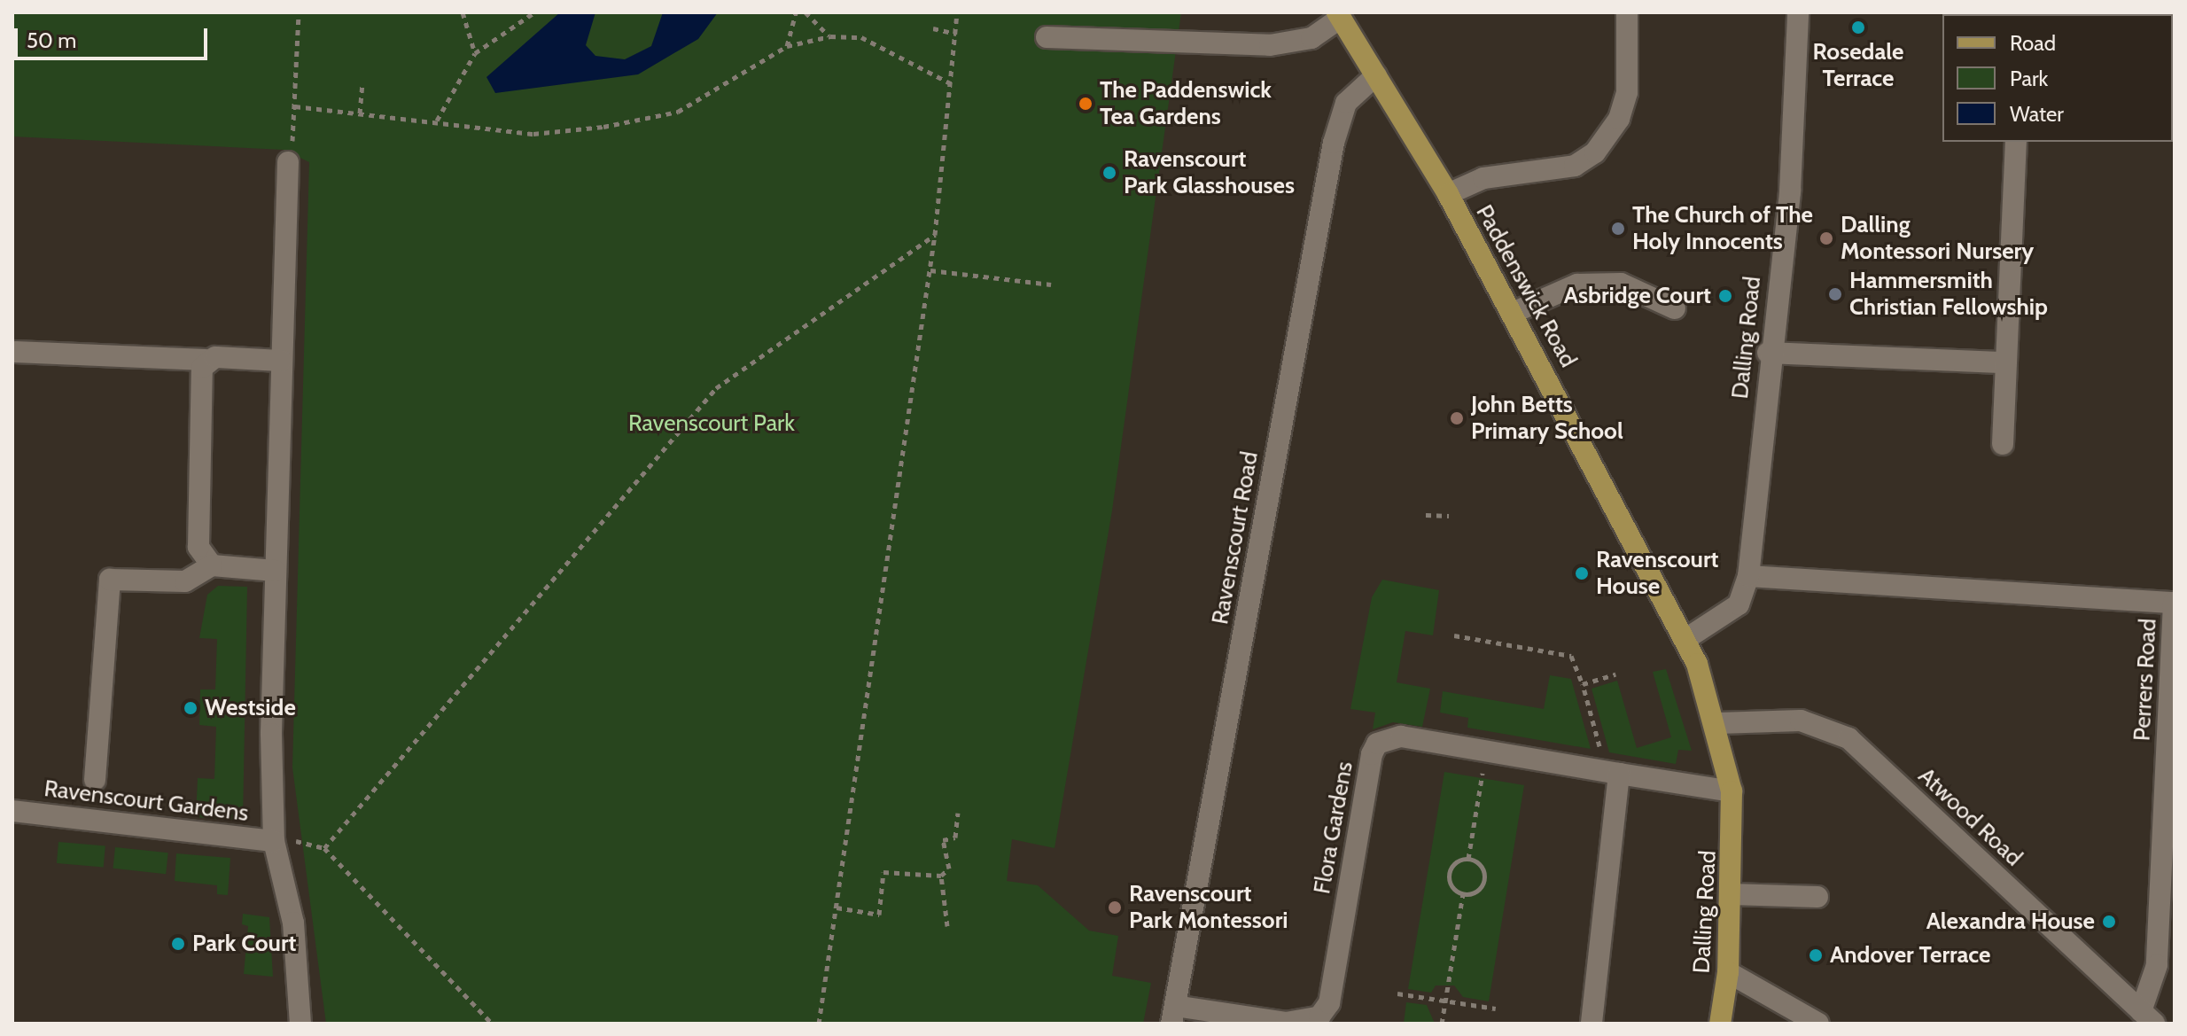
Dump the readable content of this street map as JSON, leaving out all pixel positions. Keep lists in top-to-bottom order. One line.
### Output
{"streets":{"main road":["Paddenswick Road","Dalling Road"],"street":["Ravenscourt Road","Perrers Road","Ravenscourt Gardens","Atwood Road","Flora Gardens"]},"crossings":[["Paddenswick Road","Dalling Road"],["Paddenswick Road","Ravenscourt Road"],["Dalling Road","Perrers Road"],["Dalling Road","Atwood Road"],["Dalling Road","Flora Gardens"],["Ravenscourt Road","Flora Gardens"],["Perrers Road","Atwood Road"]],"parks":["Ravenscourt Park"],"places":["Rosedale Terrace","The Paddenswick Tea Gardens","Ravenscourt Park Glasshouses","The Church of The Holy Innocents","Dalling Montessori Nursery","Hammersmith Christian Fellowship","Asbridge Court","John Betts Primary School","Ravenscourt House","Westside","Ravenscourt Park Montessori","Alexandra House","Park Court","Andover Terrace"],"legend":["Road","Park","Water"],"scale_bar":"50 m"}
